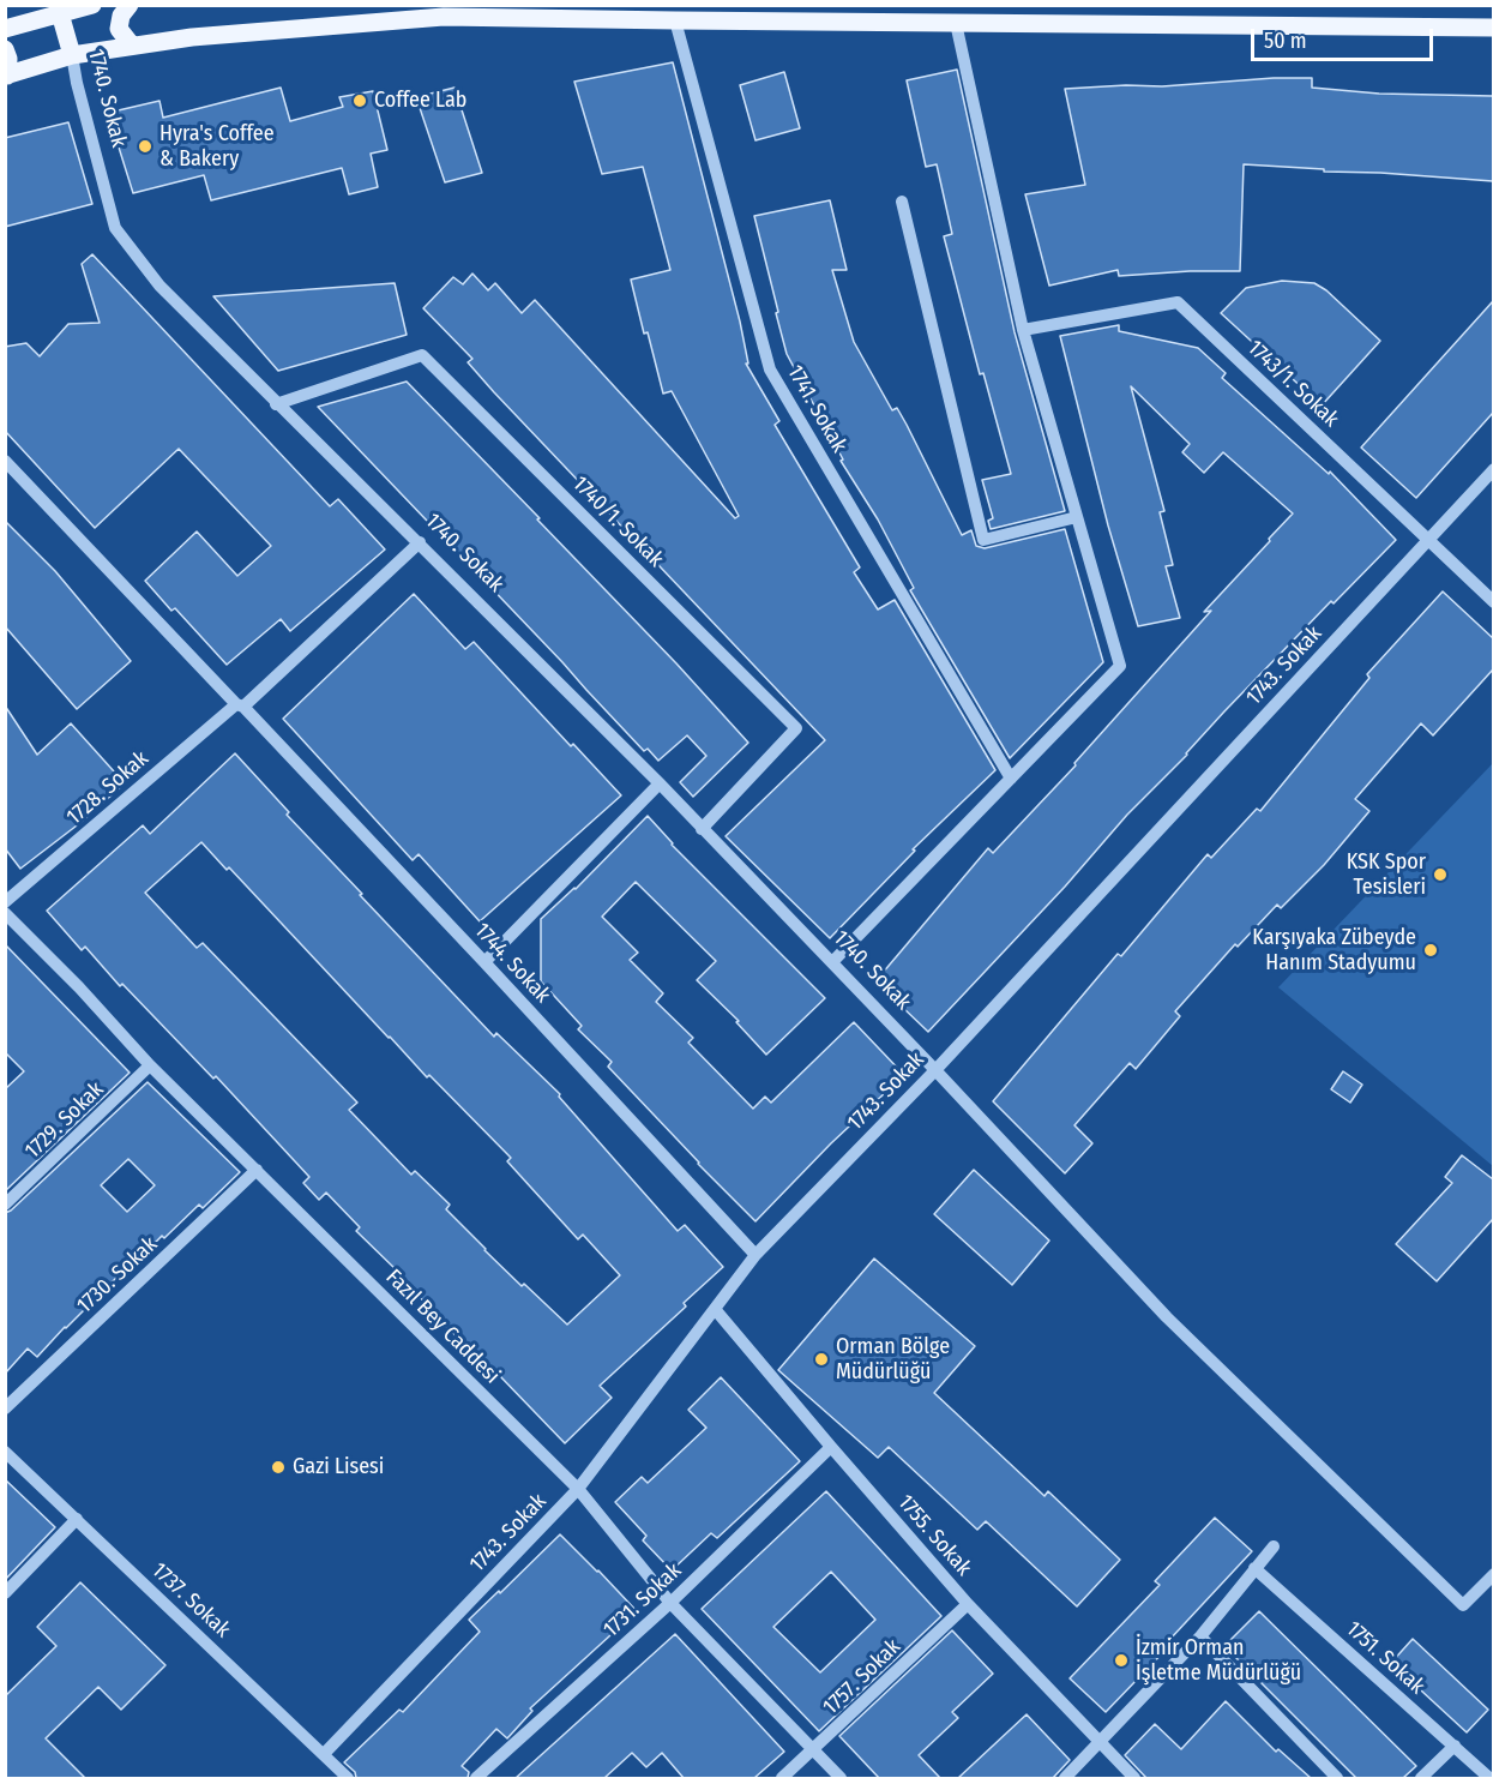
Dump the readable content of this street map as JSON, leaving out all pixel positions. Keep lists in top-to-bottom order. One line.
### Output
{"streets":{"main road":["1740. Sokak"],"street":["1743/1. Sokak","1741. Sokak","1740/1. Sokak","1743. Sokak","1728. Sokak","1744. Sokak","1729. Sokak","1730. Sokak","Fazıl Bey Caddesi","1755. Sokak","1737. Sokak","1731. Sokak","1751. Sokak","1757. Sokak"]},"crossings":[["1740. Sokak","1740/1. Sokak"],["1740. Sokak","1743. Sokak"],["1740. Sokak","1728. Sokak"],["1743/1. Sokak","1743. Sokak"],["1743. Sokak","1744. Sokak"],["1743. Sokak","Fazıl Bey Caddesi"],["1743. Sokak","1755. Sokak"],["1743. Sokak","1737. Sokak"],["1728. Sokak","1744. Sokak"],["1729. Sokak","Fazıl Bey Caddesi"],["1730. Sokak","Fazıl Bey Caddesi"],["Fazıl Bey Caddesi","1731. Sokak"],["Fazıl Bey Caddesi","1757. Sokak"],["1755. Sokak","1731. Sokak"],["1755. Sokak","1757. Sokak"]],"places":["Coffee Lab","Hyra's Coffee & Bakery","KSK Spor Tesisleri","Karşıyaka Zübeyde Hanım Stadyumu","Orman Bölge Müdürlüğü","Gazi Lisesi","İzmir Orman İşletme Müdürlüğü"],"scale_bar":"50 m"}
